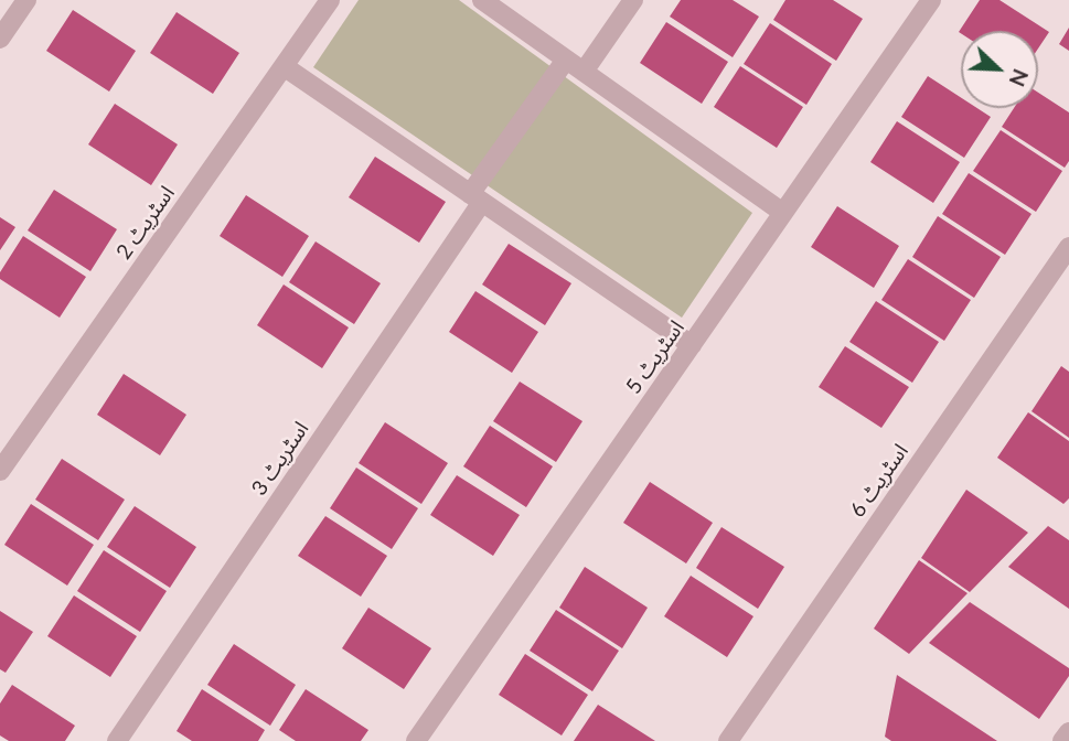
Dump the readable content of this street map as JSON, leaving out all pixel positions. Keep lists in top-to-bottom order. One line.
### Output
{"streets":{"street":["اسٹریٹ 2","اسٹریٹ 5","اسٹریٹ 3","اسٹریٹ 6"]},"north":"bottom right"}
